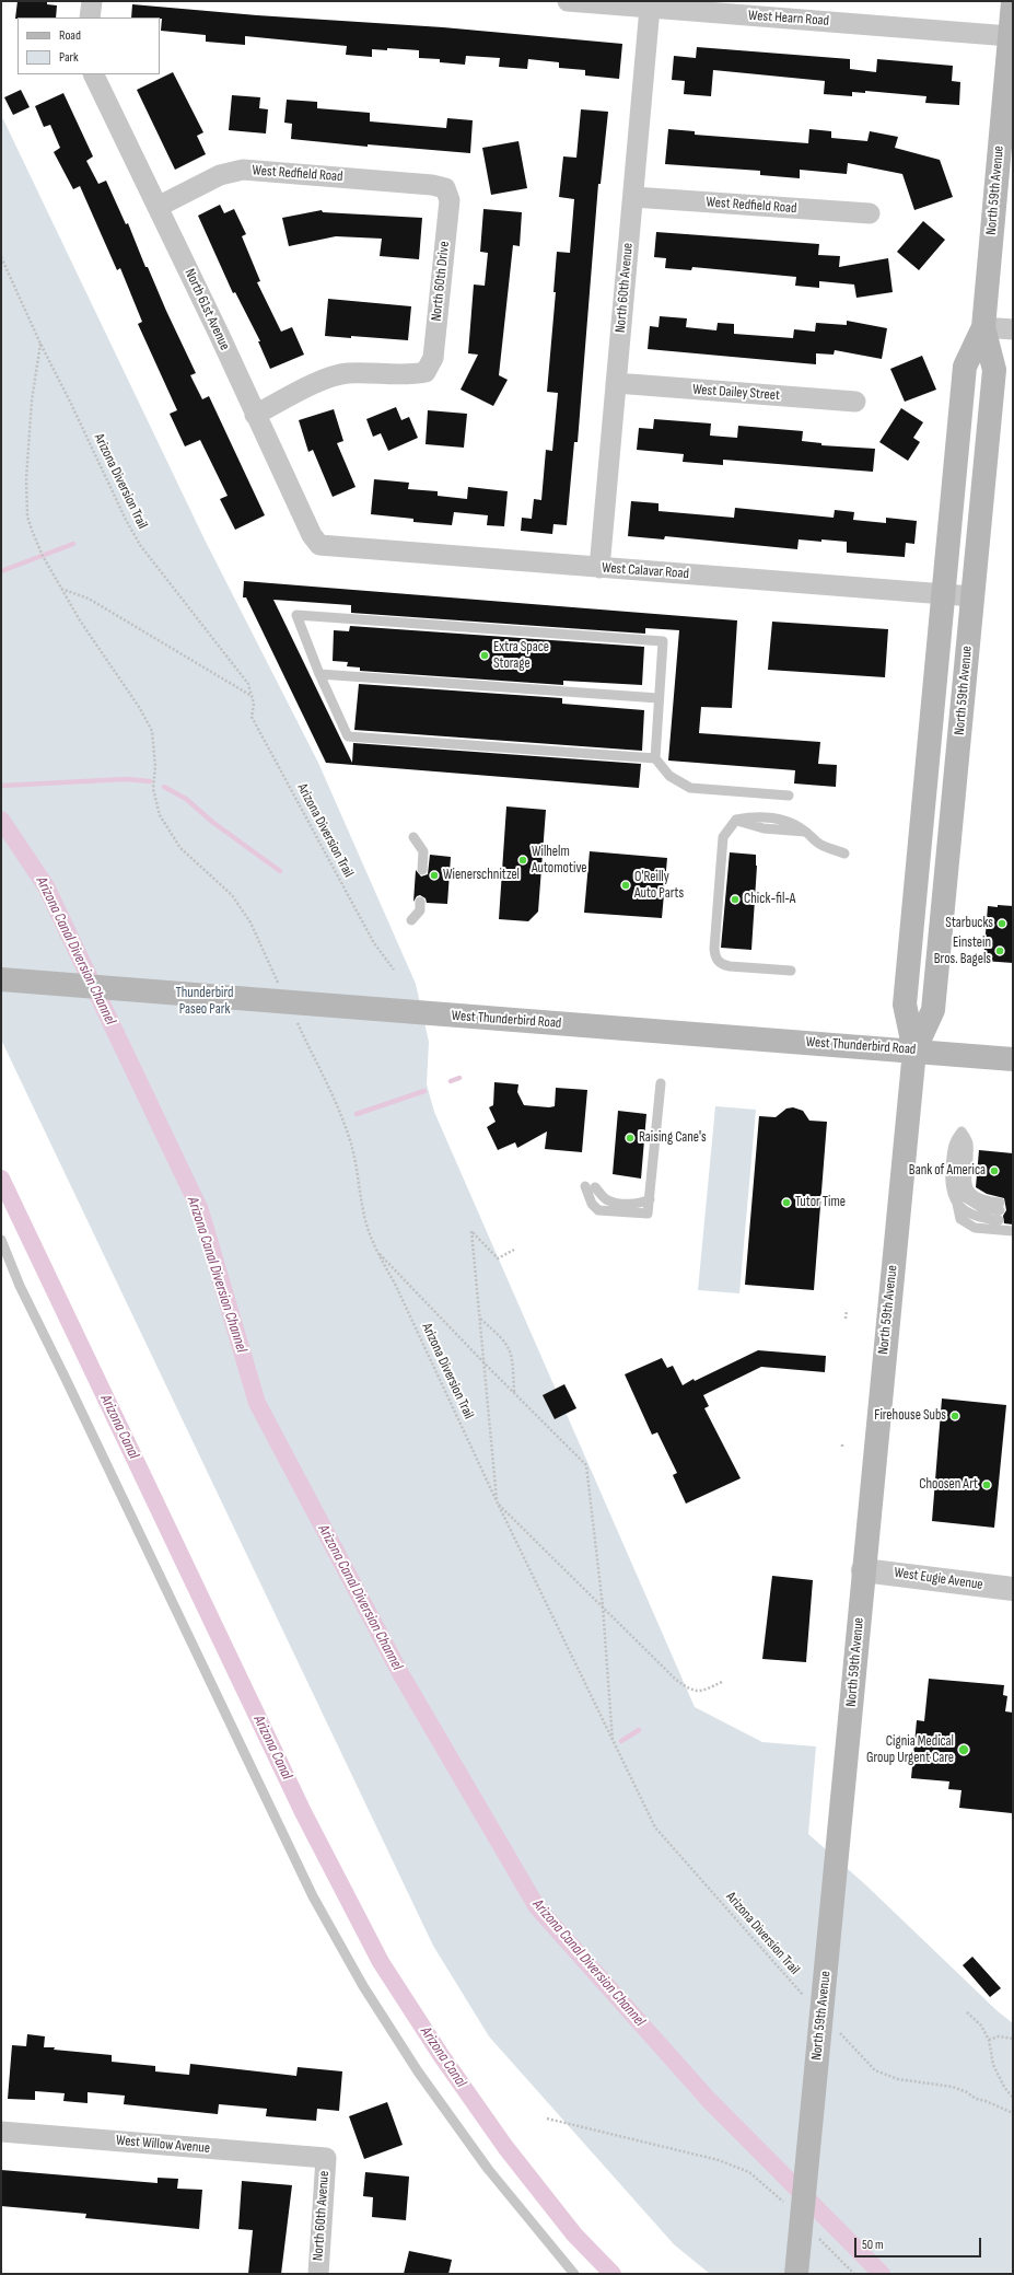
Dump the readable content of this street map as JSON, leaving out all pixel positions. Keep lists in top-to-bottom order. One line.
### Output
{"streets":{"main road":["North 59th Avenue","West Thunderbird Road"],"street":["West Hearn Road","West Redfield Road","North 60th Drive","North 60th Avenue","North 61st Avenue","West Dailey Street","West Calavar Road","West Eugie Avenue","West Willow Avenue"],"path":["Arizona Diversion Trail"]},"crossings":[["West Hearn Road","North 59th Avenue"],["West Hearn Road","North 60th Avenue"],["West Redfield Road","North 60th Drive"],["West Redfield Road","North 60th Avenue"],["West Redfield Road","North 61st Avenue"],["North 59th Avenue","West Calavar Road"],["North 59th Avenue","West Thunderbird Road"],["North 59th Avenue","West Eugie Avenue"],["North 60th Drive","North 61st Avenue"],["North 60th Avenue","West Dailey Street"],["North 60th Avenue","West Calavar Road"],["North 60th Avenue","West Willow Avenue"],["North 61st Avenue","West Calavar Road"]],"water":["Arizona Canal Diversion Channel","Arizona Canal"],"parks":["Thunderbird Paseo Park"],"places":["Extra Space Storage","Wilhelm Automotive","Wienerschnitzel","O'Reilly Auto Parts","Chick-fil-A","Starbucks","Einstein Bros. Bagels","Raising Cane's","Bank of America","Tutor Time","Firehouse Subs","Choosen Art","Cignia Medical Group Urgent Care"],"legend":["Road","Park"],"scale_bar":"50 m"}
